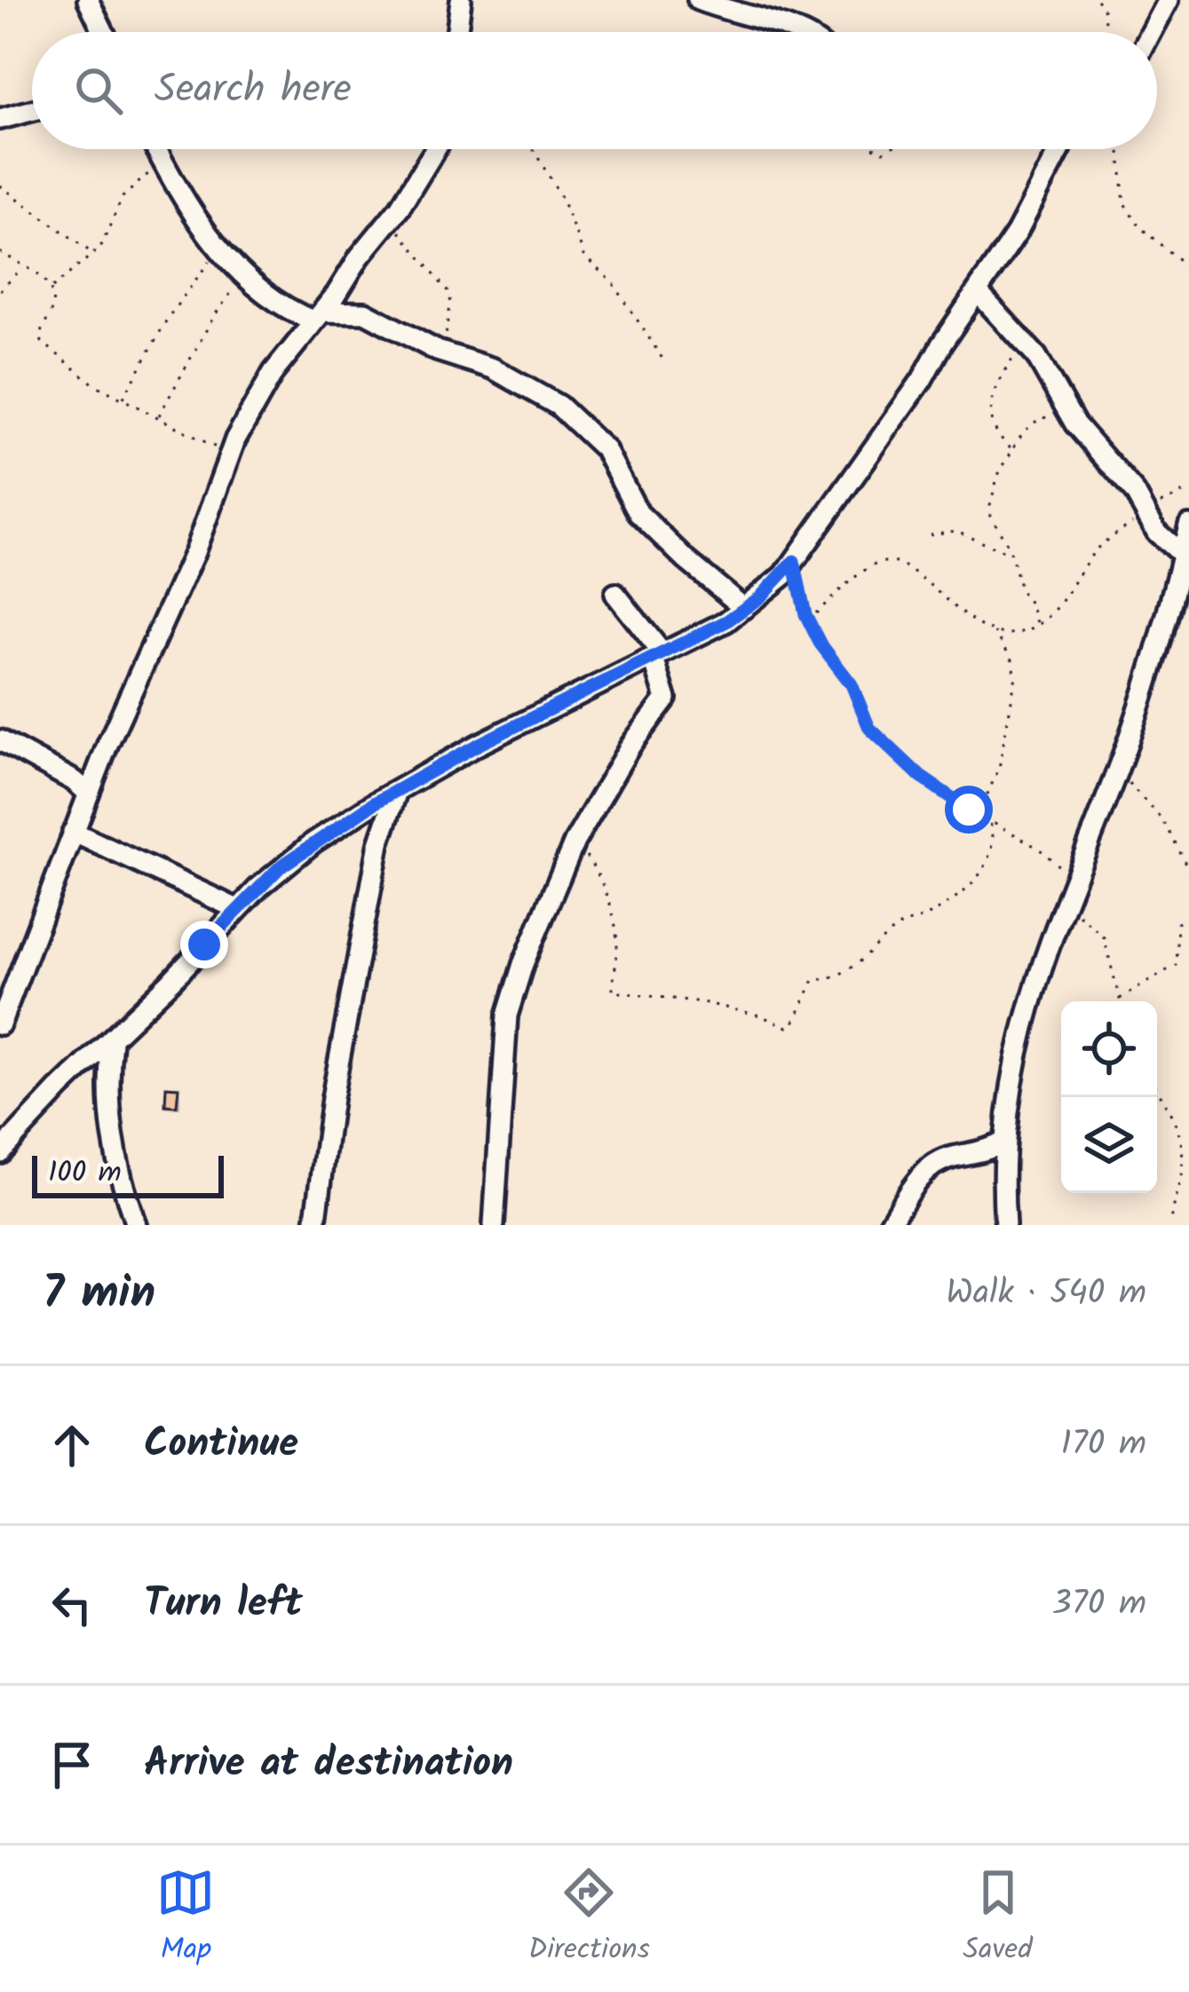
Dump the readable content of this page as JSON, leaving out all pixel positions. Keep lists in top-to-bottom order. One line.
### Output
{"scale_bar":"100 m","page":{"search":"Search here","scale":"100 m","heading":["7 min","Walk · 540 m"],"list":[["Continue","170 m"],["Turn left","370 m"],"Arrive at destination"],"nav":["Map","Directions","Saved"]}}
